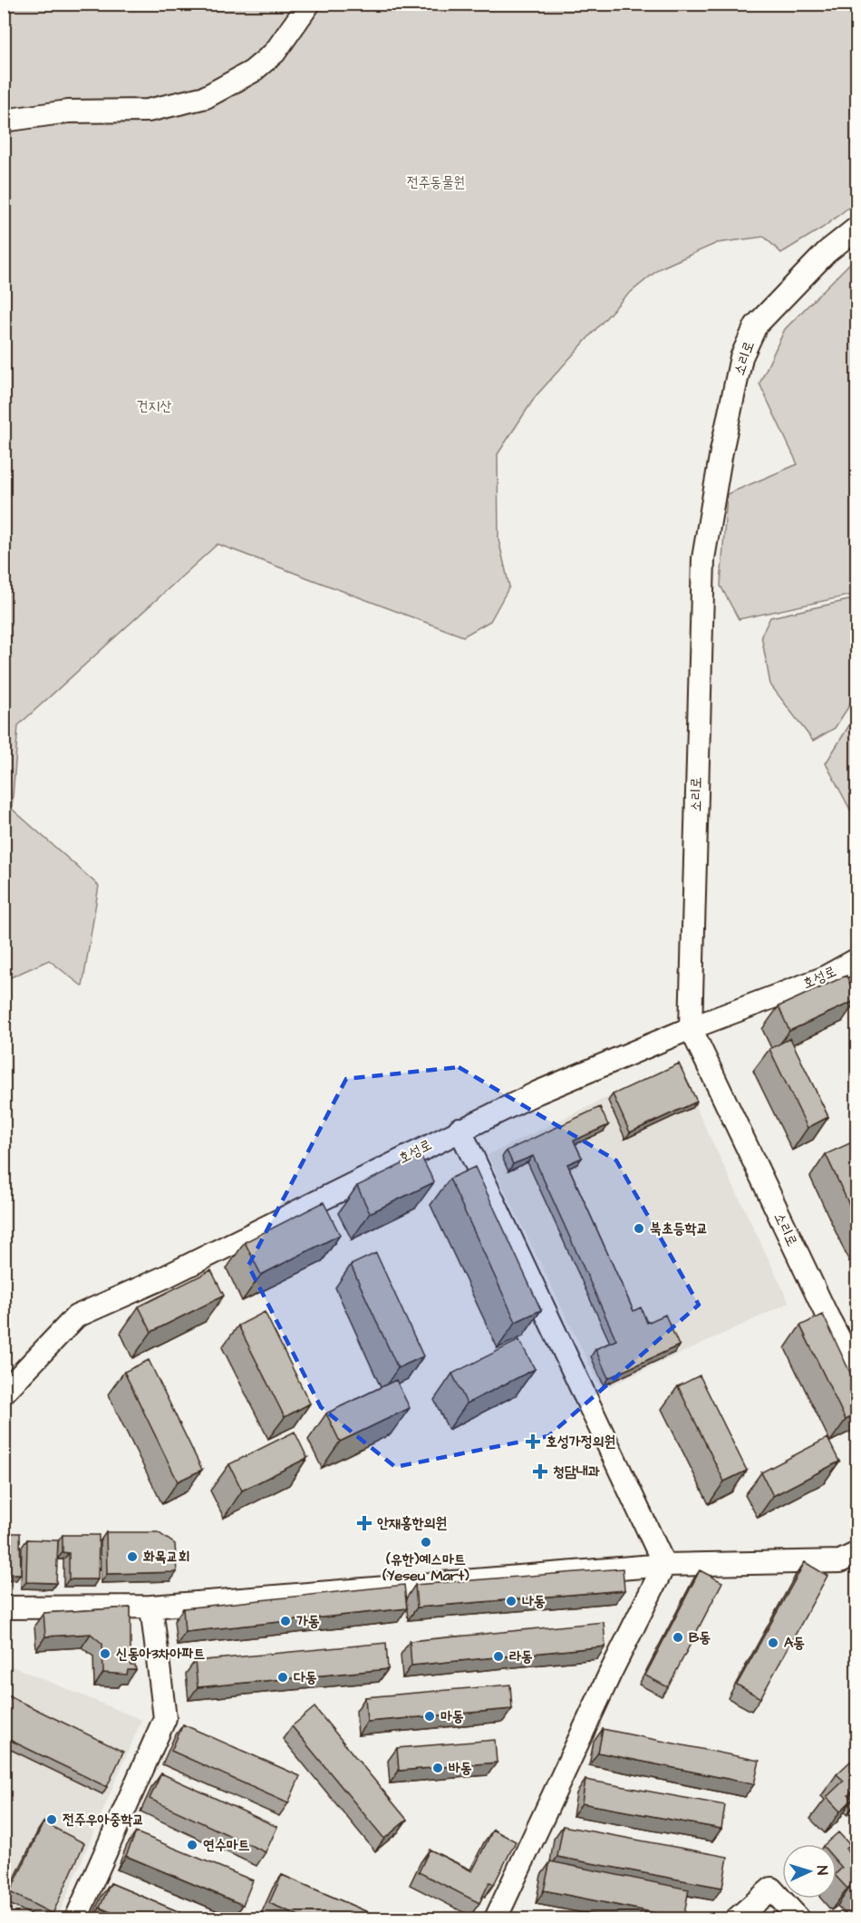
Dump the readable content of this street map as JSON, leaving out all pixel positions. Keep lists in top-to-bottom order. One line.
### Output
{"streets":{"street":["소리로","호성로"]},"crossings":[["소리로","호성로"]],"parks":["전주동물원","건지산"],"places":{"other":["북초등학교","(유한)예스마트 (Yeseu Mart)","화목교회","나동","가동","B동","A동","신동아3차아파트","라동","다동","마동","바동","전주우아중학교","연수마트"],"health":["호성가정의원","청담내과","안재홍한의원"]},"north":"right"}
